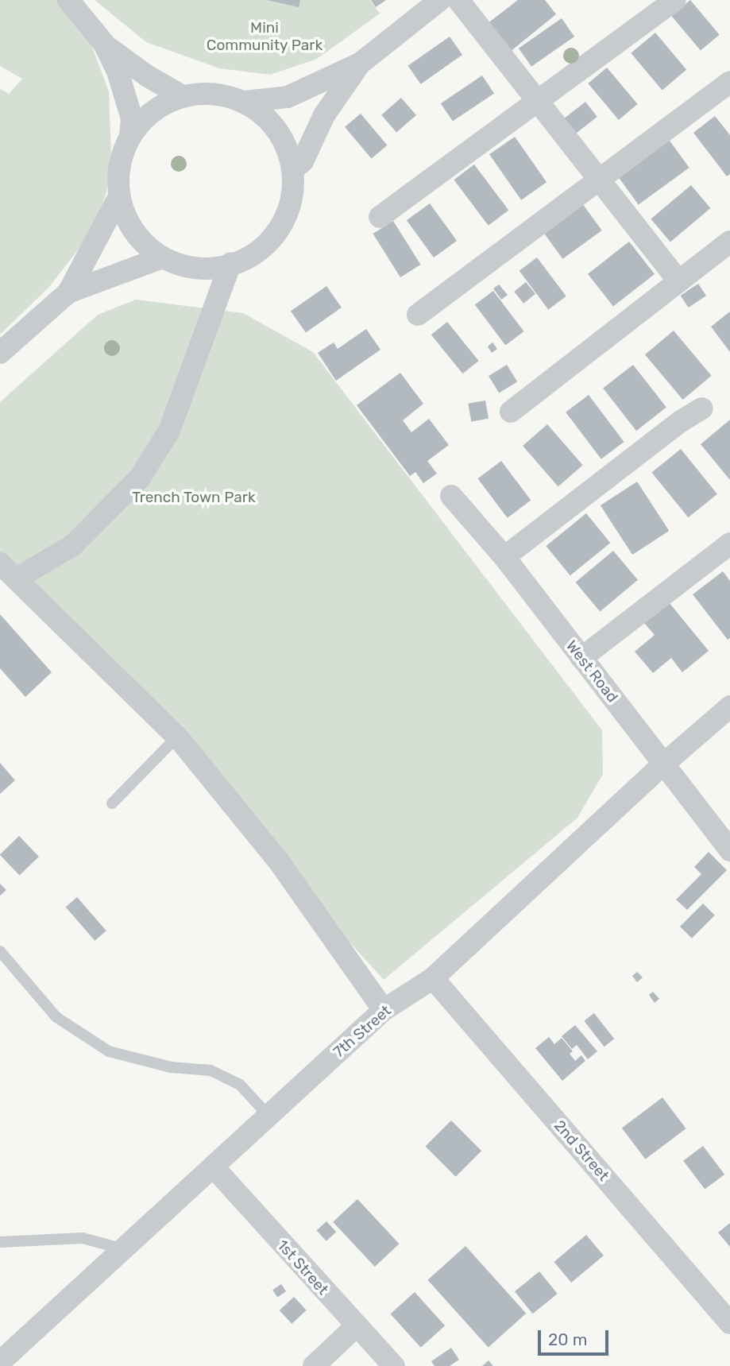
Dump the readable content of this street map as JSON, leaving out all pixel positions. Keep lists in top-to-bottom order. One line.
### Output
{"streets":{"street":["West Road","7th Street","2nd Street","1st Street"]},"crossings":[["West Road","7th Street"],["7th Street","2nd Street"],["7th Street","1st Street"]],"parks":["Mini Community Park","Trench Town Park"],"scale_bar":"20 m"}
